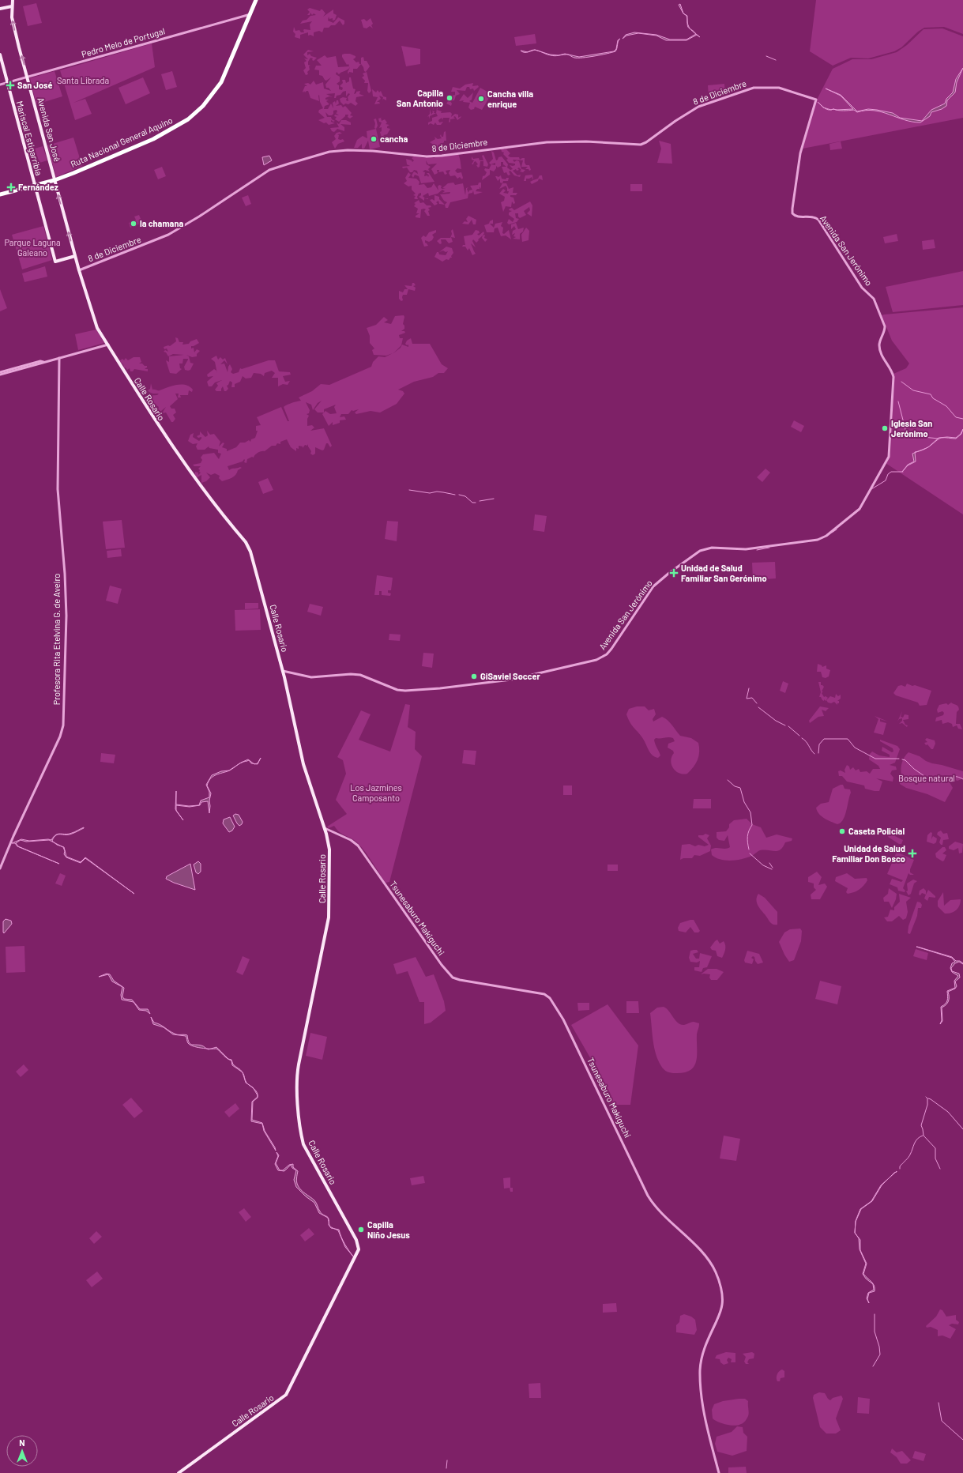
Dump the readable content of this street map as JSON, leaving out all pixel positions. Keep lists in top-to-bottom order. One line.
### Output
{"streets":{"highway":["Ruta Nacional General Aquino"],"main road":["Avenida San José","Mariscal Estigarribia","Calle Rosario"],"street":["Pedro Melo de Portugal","8 de Diciembre","Avenida San Jerónimo","Profesora Rita Etelvina G. de Aveiro","Tsunesaburo Makiguchi"]},"crossings":[["Pedro Melo de Portugal","Avenida San José"],["Pedro Melo de Portugal","Mariscal Estigarribia"],["Pedro Melo de Portugal","Ruta Nacional General Aquino"],["8 de Diciembre","Avenida San Jerónimo"],["8 de Diciembre","Calle Rosario"],["Avenida San José","Mariscal Estigarribia"],["Avenida San José","Ruta Nacional General Aquino"],["Avenida San José","Calle Rosario"],["Mariscal Estigarribia","Ruta Nacional General Aquino"],["Mariscal Estigarribia","Calle Rosario"],["Avenida San Jerónimo","Calle Rosario"],["Calle Rosario","Tsunesaburo Makiguchi"]],"one_way":["Avenida San José"],"parks":["Santa Librada","Parque Laguna Galeano","Bosque natural","Los Jazmines Camposanto"],"places":{"health":["San José","Fernández","Unidad de Salud Familiar San Gerónimo","Unidad de Salud Familiar Don Bosco"],"other":["Capilla San Antonio","Cancha villa enrique","cancha","la chamana","Iglesia San Jerónimo","GiSaviel Soccer","Caseta Policial","Capilla Niño Jesus"]},"north":"top"}
